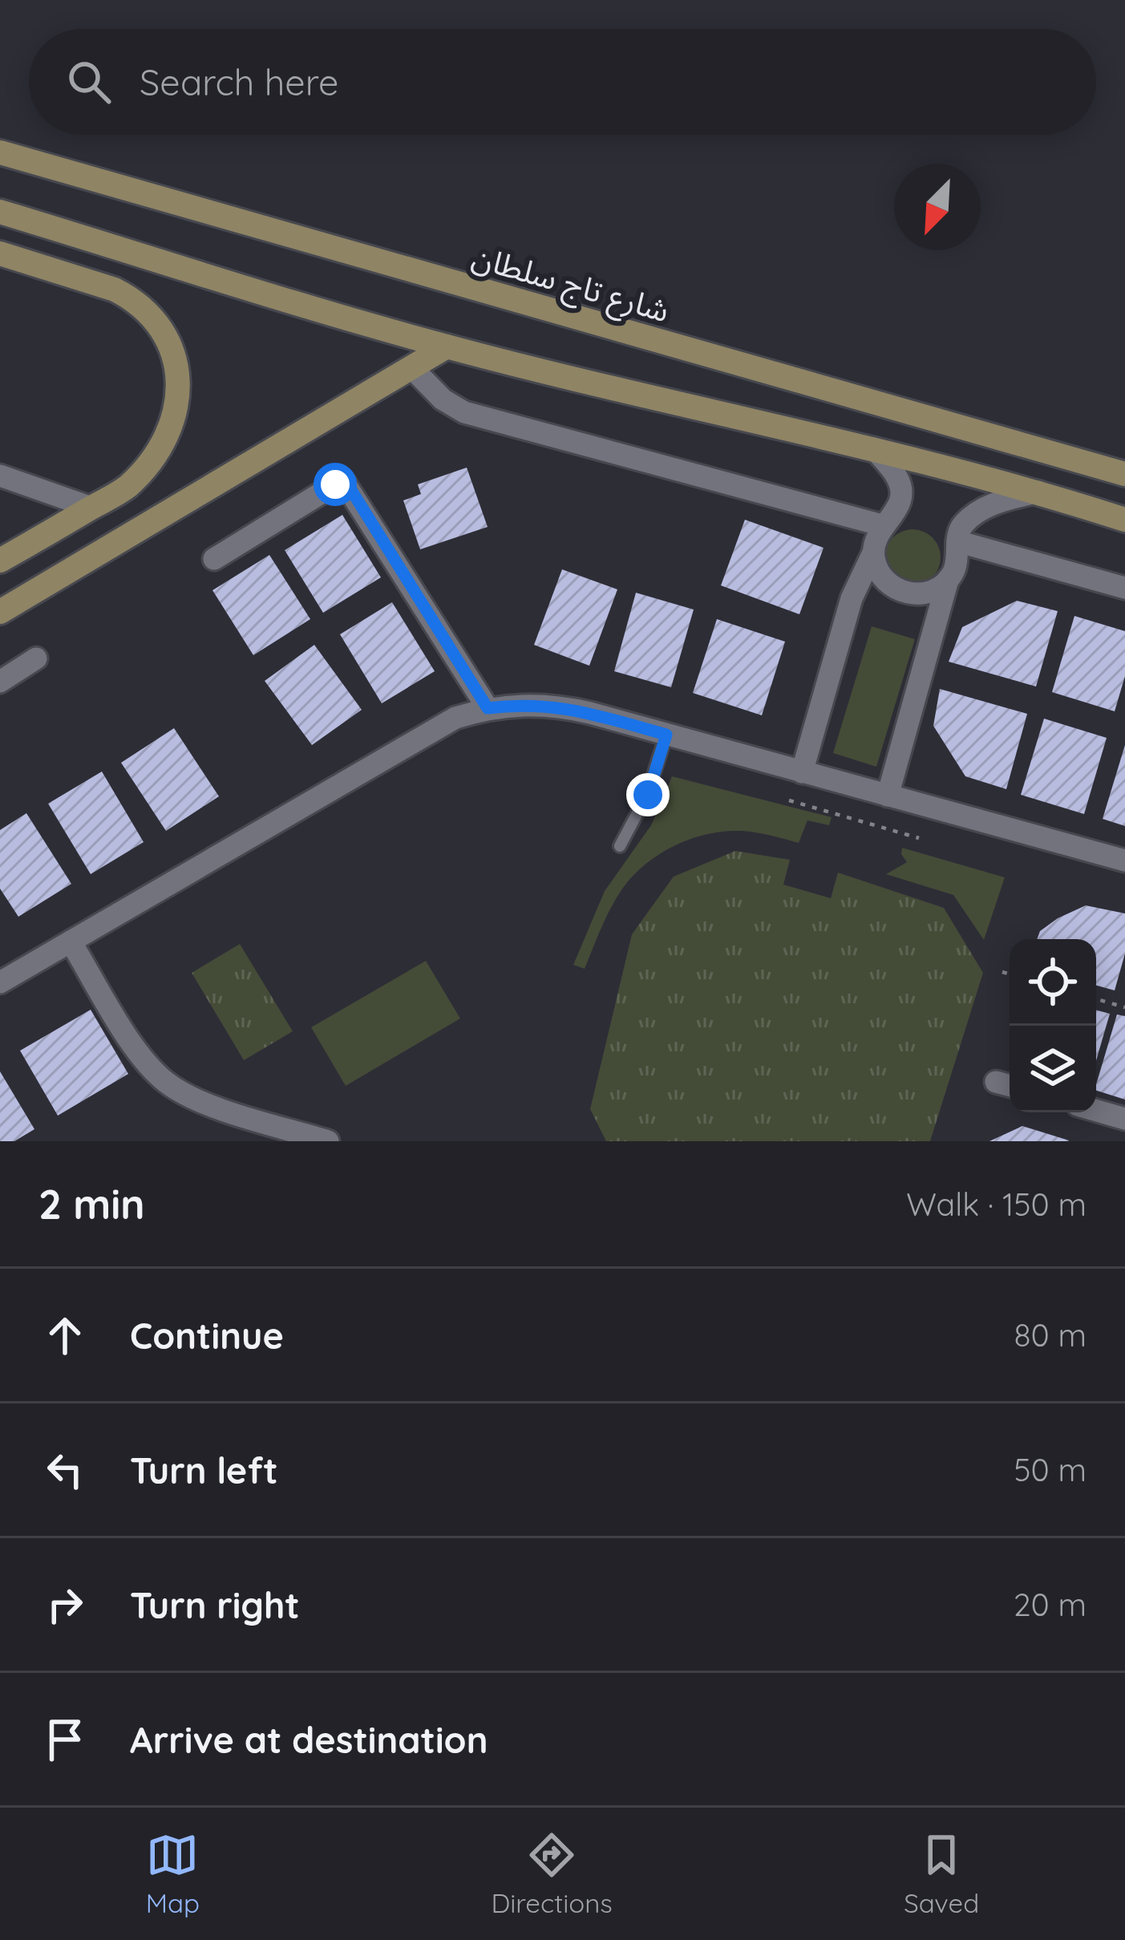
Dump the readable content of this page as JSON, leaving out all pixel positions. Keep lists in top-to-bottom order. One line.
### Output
{"streets":{"main road":["شارع تاج سلطان"]},"north":"bottom left","page":{"search":"Search here","heading":["2 min","Walk · 150 m"],"list":[["Continue","80 m"],["Turn left","50 m"],["Turn right","20 m"],"Arrive at destination"],"nav":["Map","Directions","Saved"]}}
